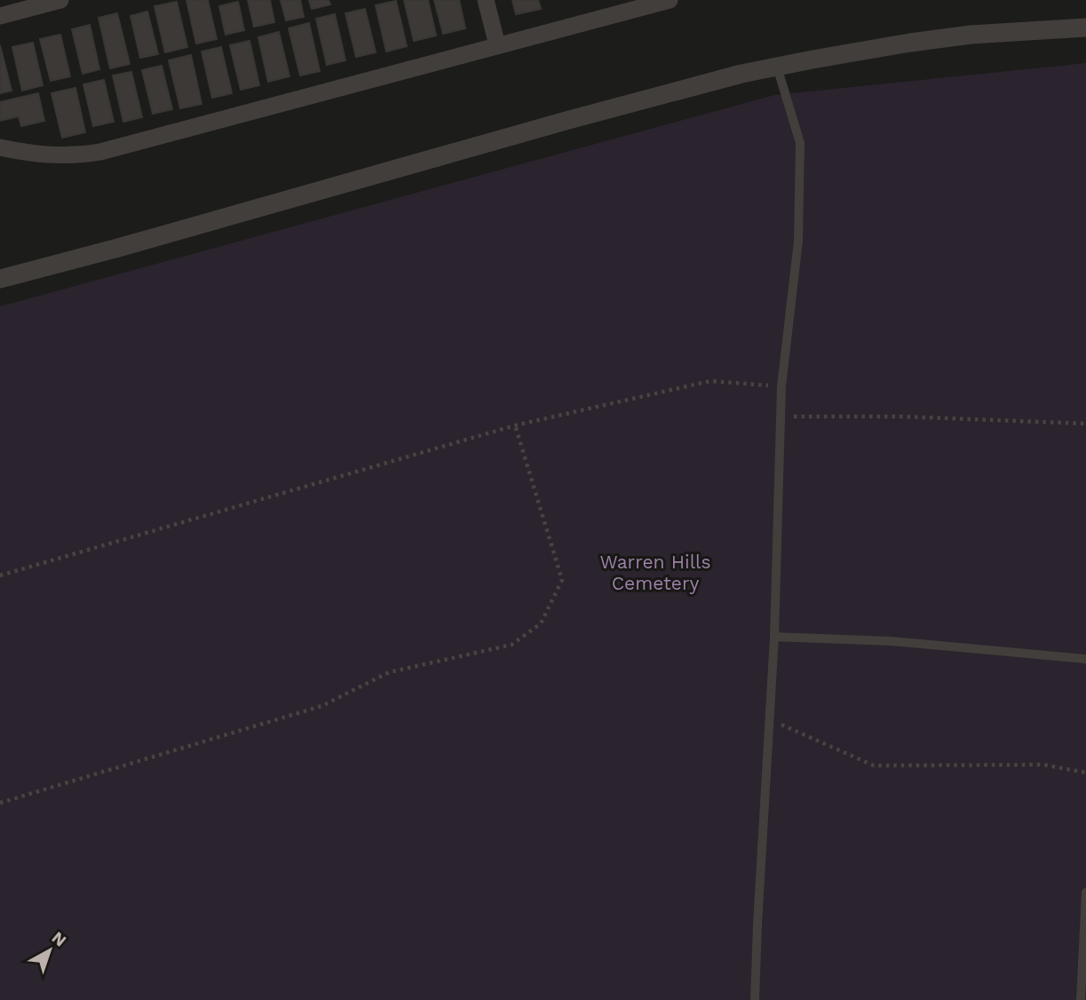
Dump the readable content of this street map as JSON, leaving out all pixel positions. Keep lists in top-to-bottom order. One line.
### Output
{"parks":["Warren Hills Cemetery"],"north":"top right"}
